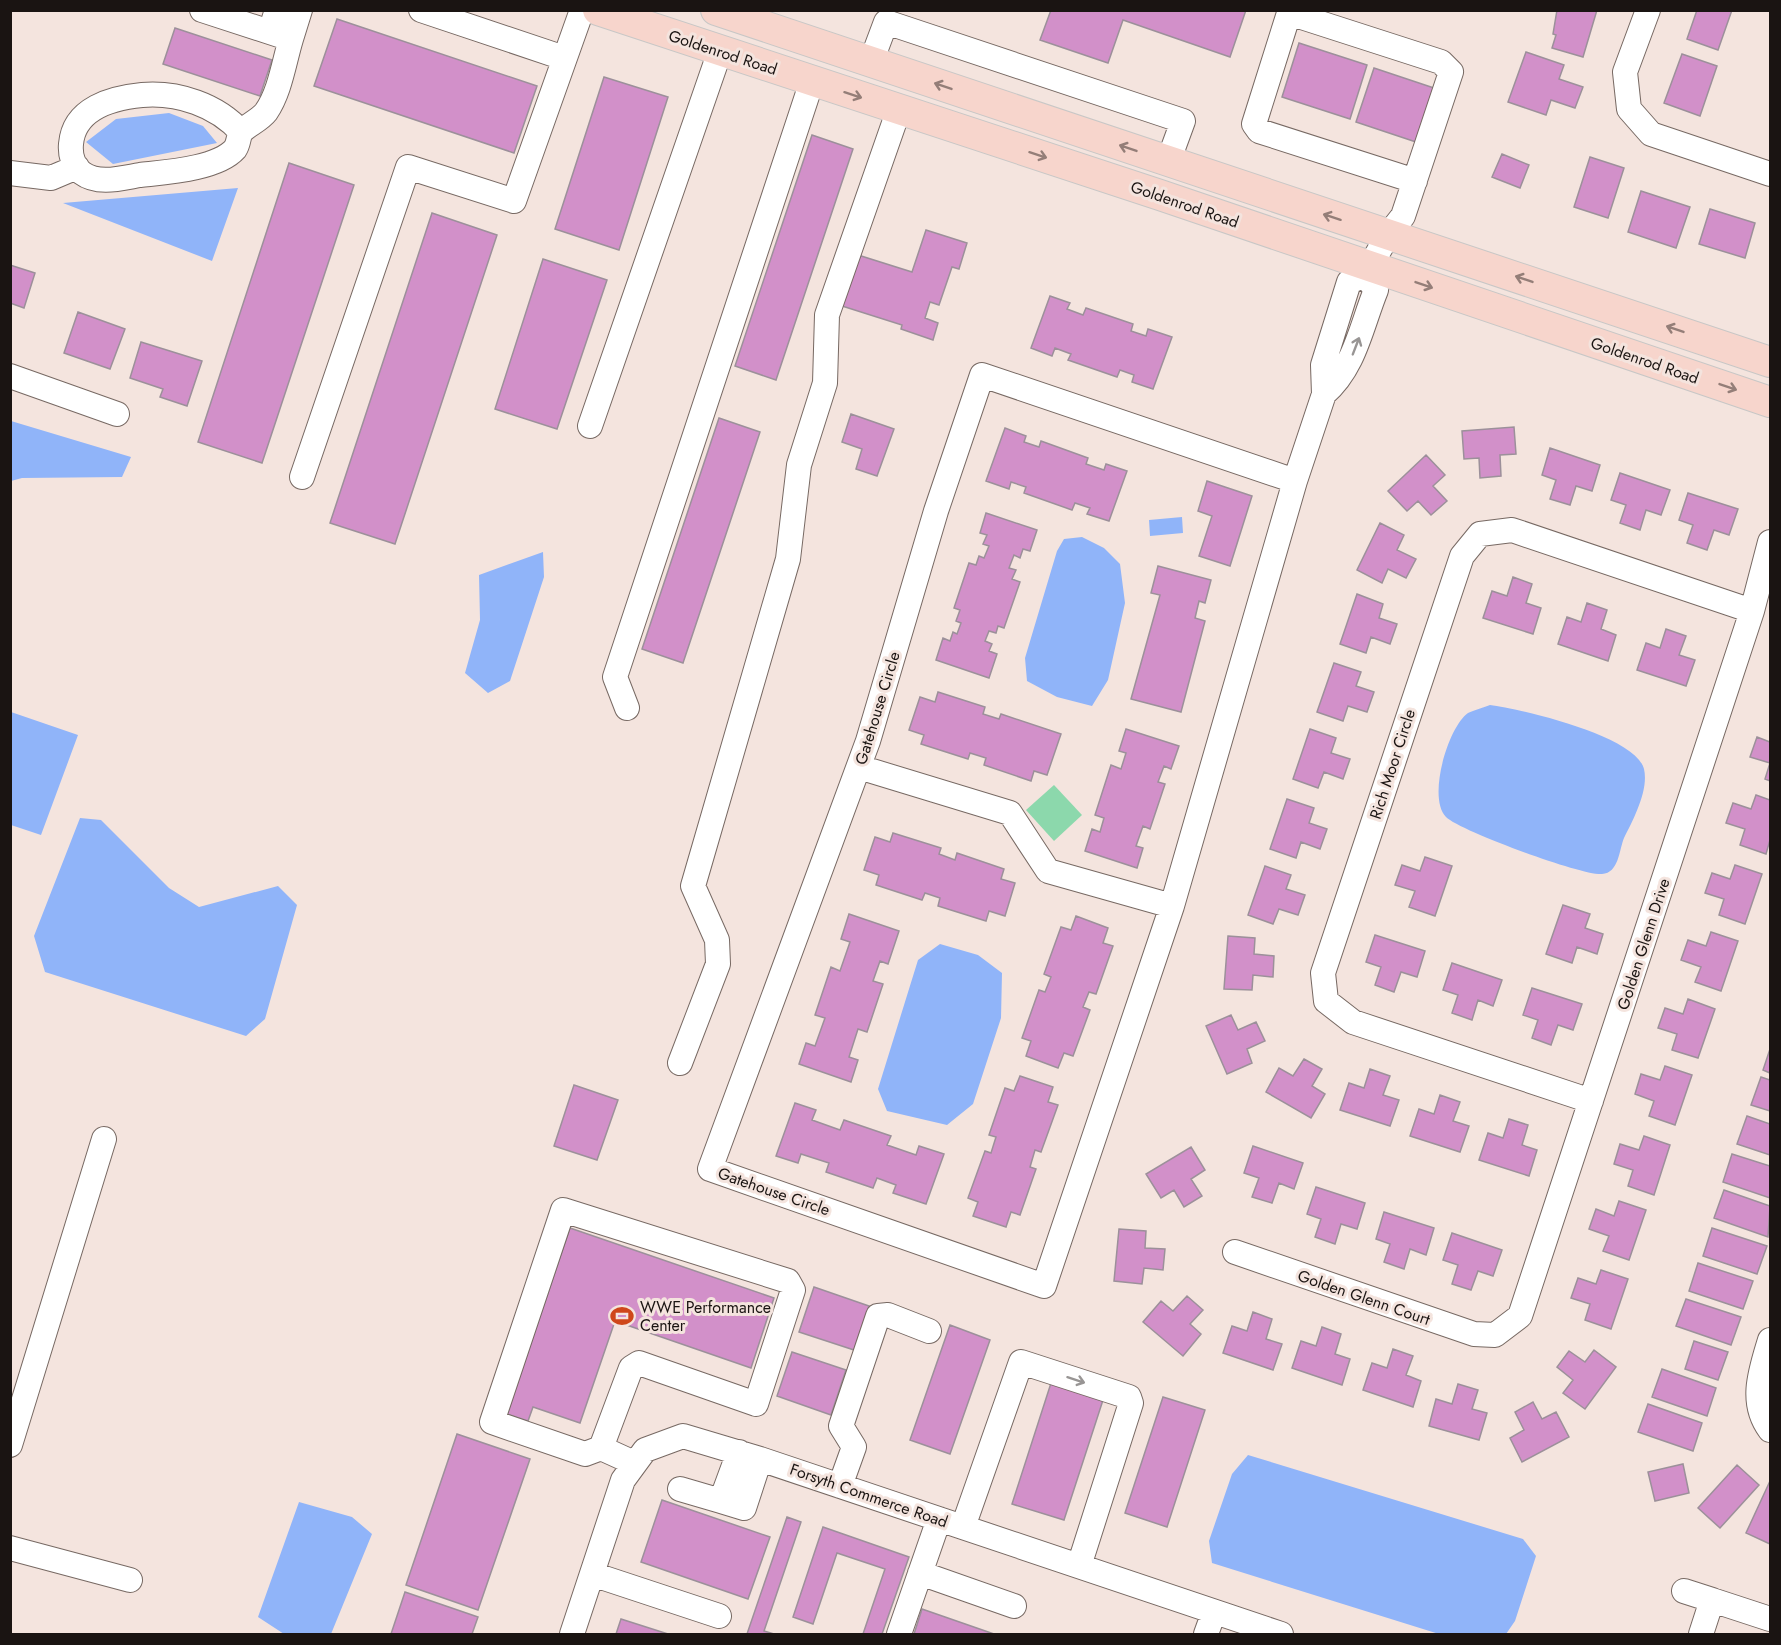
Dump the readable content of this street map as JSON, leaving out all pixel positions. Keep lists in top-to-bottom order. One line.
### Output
{"streets":{"main road":["Goldenrod Road"],"street":["Gatehouse Circle","Rich Moor Circle","Golden Glenn Drive","Golden Glenn Court","Forsyth Commerce Road"]},"crossings":[["Goldenrod Road","Gatehouse Circle"],["Rich Moor Circle","Golden Glenn Drive"],["Golden Glenn Drive","Golden Glenn Court"]],"places":{"sports":["WWE Performance Center"]}}
